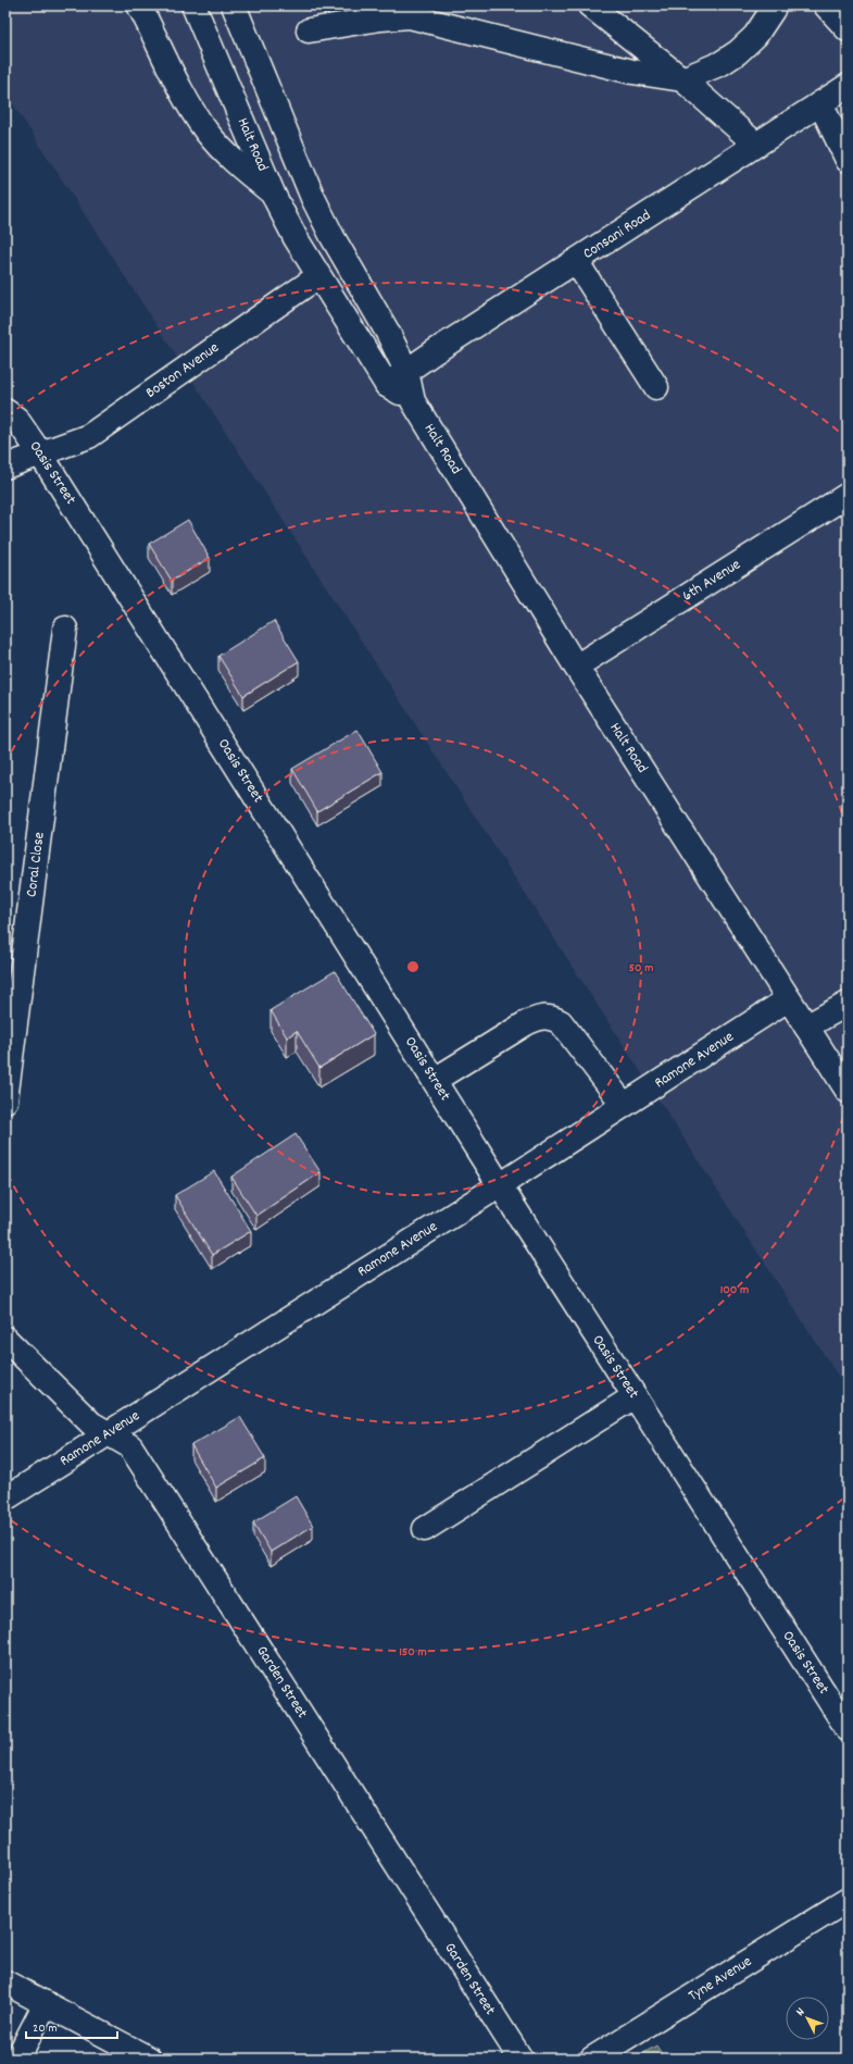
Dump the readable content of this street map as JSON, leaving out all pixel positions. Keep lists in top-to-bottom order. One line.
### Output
{"streets":{"street":["Halt Road","Consani Road","Boston Avenue","Oasis Street","6th Avenue","Coral Close","Ramone Avenue","Garden Street","Tyne Avenue"]},"crossings":[["Halt Road","Consani Road"],["Halt Road","Boston Avenue"],["Halt Road","6th Avenue"],["Halt Road","Ramone Avenue"],["Boston Avenue","Oasis Street"],["Oasis Street","Ramone Avenue"],["Ramone Avenue","Garden Street"]],"scale_bar":"20 m","north":"top left","rings":["50 m","100 m","150 m"]}
